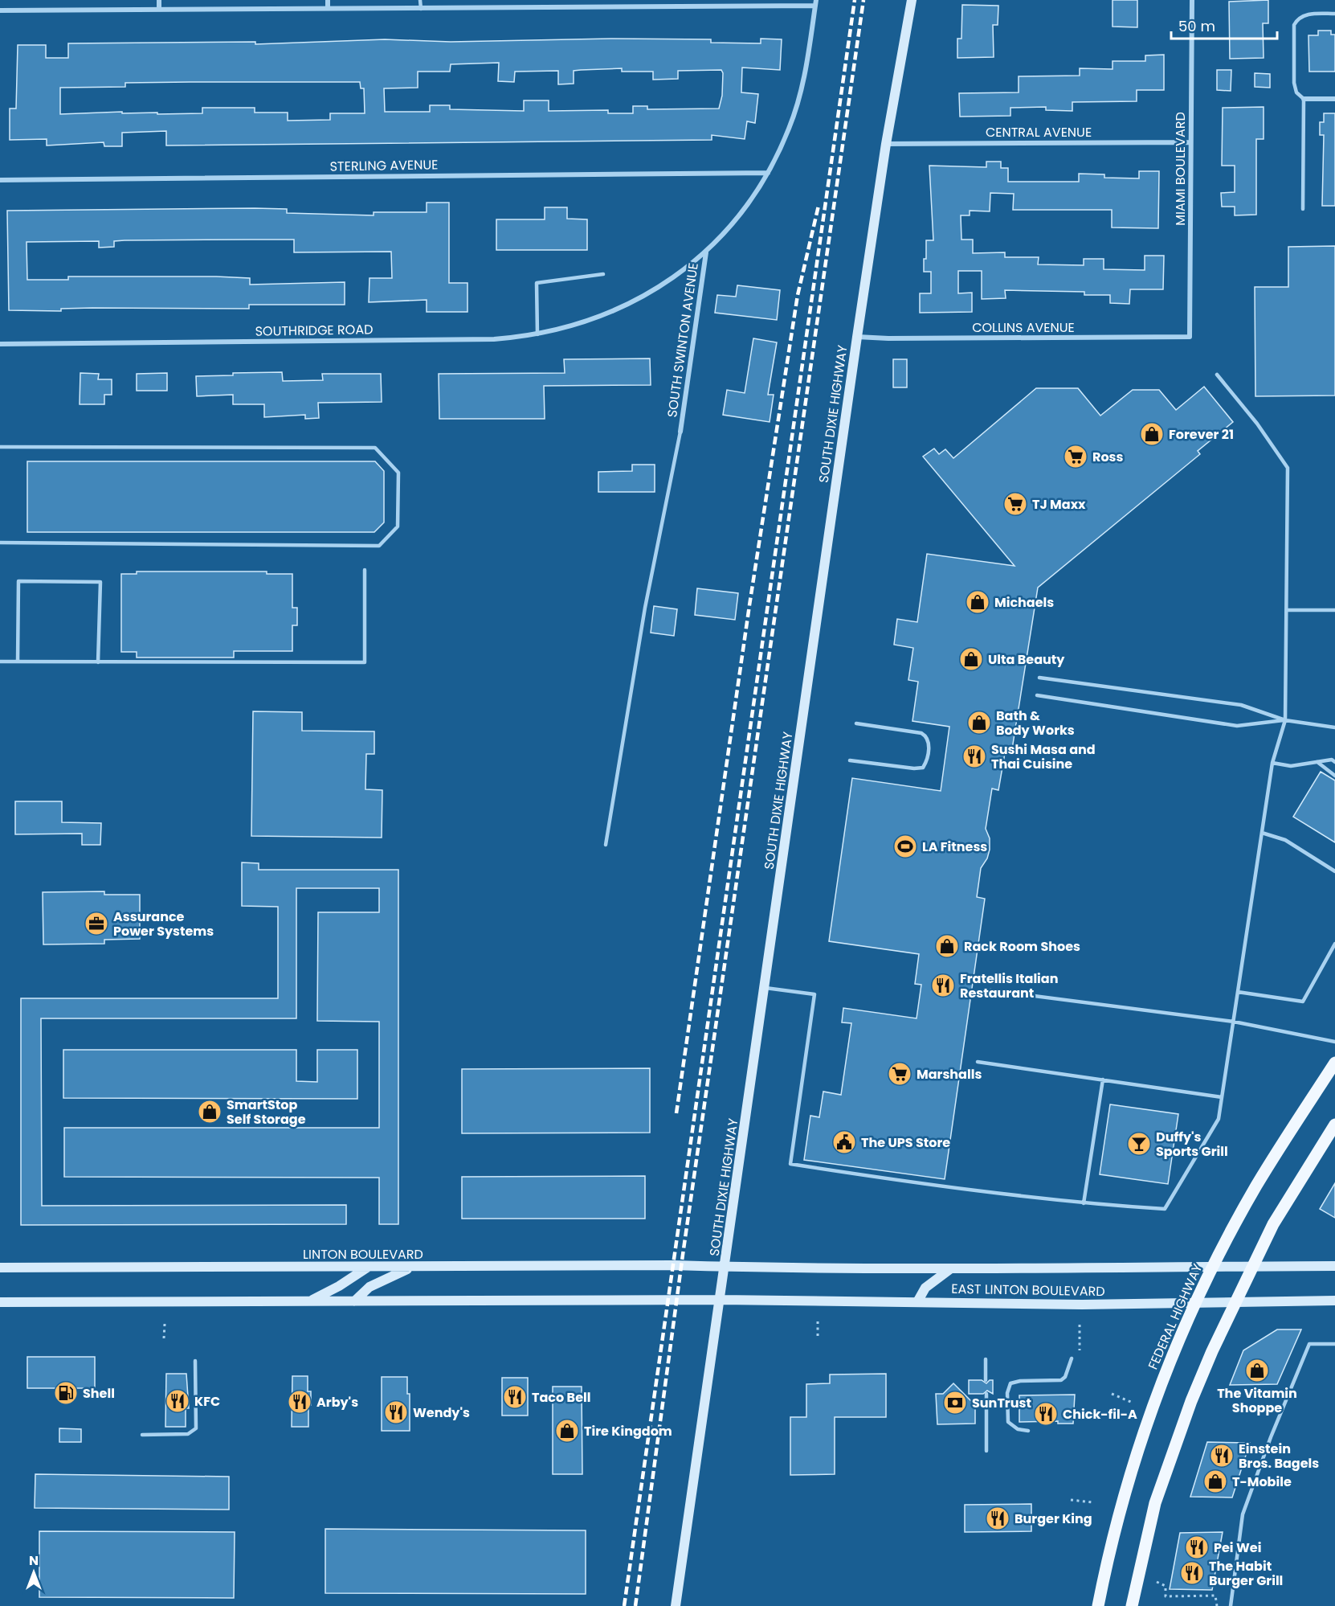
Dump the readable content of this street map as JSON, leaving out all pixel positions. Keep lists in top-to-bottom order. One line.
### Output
{"streets":{"main road":["SOUTH DIXIE HIGHWAY","LINTON BOULEVARD","EAST LINTON BOULEVARD","FEDERAL HIGHWAY"],"street":["CENTRAL AVENUE","STERLING AVENUE","MIAMI BOULEVARD","COLLINS AVENUE","SOUTHRIDGE ROAD","SOUTH SWINTON AVENUE"]},"crossings":[["CENTRAL AVENUE","MIAMI BOULEVARD"],["CENTRAL AVENUE","SOUTH DIXIE HIGHWAY"],["STERLING AVENUE","SOUTH SWINTON AVENUE"],["MIAMI BOULEVARD","COLLINS AVENUE"],["COLLINS AVENUE","SOUTH DIXIE HIGHWAY"],["SOUTHRIDGE ROAD","SOUTH SWINTON AVENUE"],["SOUTH DIXIE HIGHWAY","LINTON BOULEVARD"],["SOUTH DIXIE HIGHWAY","EAST LINTON BOULEVARD"],["LINTON BOULEVARD","EAST LINTON BOULEVARD"],["EAST LINTON BOULEVARD","FEDERAL HIGHWAY"]],"places":{"shop":["Forever 21","Michaels","Ulta Beauty","Bath & Body Works","Rack Room Shoes","SmartStop Self Storage","The Vitamin Shoppe","Tire Kingdom","T-Mobile"],"supermarket":["Ross","TJ Maxx","Marshalls"],"restaurant":["Sushi Masa and Thai Cuisine","Fratellis Italian Restaurant","Taco Bell","KFC","Arby's","Wendy's","Chick-fil-A","Einstein Bros. Bagels","Burger King","Pei Wei","The Habit Burger Grill"],"sports":["LA Fitness"],"office":["Assurance Power Systems"],"public building":["The UPS Store"],"bar":["Duffy's Sports Grill"],"fuel station":["Shell"],"bank":["SunTrust"]},"scale_bar":"50 m","north":"top"}
